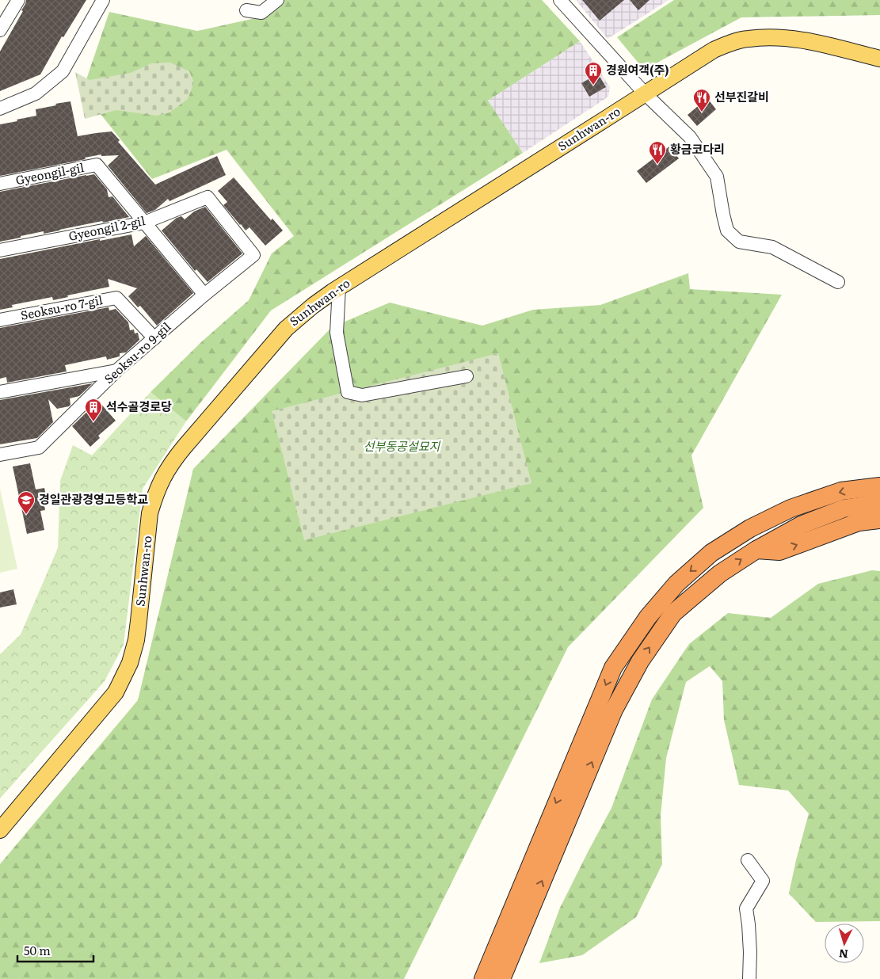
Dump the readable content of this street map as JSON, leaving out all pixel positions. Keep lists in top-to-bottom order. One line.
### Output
{"streets":{"main road":["Sunhwan-ro"],"street":["Gyeongil-gil","Gyeongil 2-gil","Seoksu-ro 7-gil","Seoksu-ro 9-gil"]},"crossings":[["Gyeongil-gil","Gyeongil 2-gil"],["Gyeongil-gil","Seoksu-ro 9-gil"],["Gyeongil 2-gil","Seoksu-ro 9-gil"],["Seoksu-ro 7-gil","Seoksu-ro 9-gil"]],"parks":["선부동공설묘지"],"places":{"building":["경원여객(주)","석수골경로당"],"restaurant":["선부진갈비","황금코다리"],"school or university":["경일관광경영고등학교"]},"scale_bar":"50 m","north":"bottom"}
